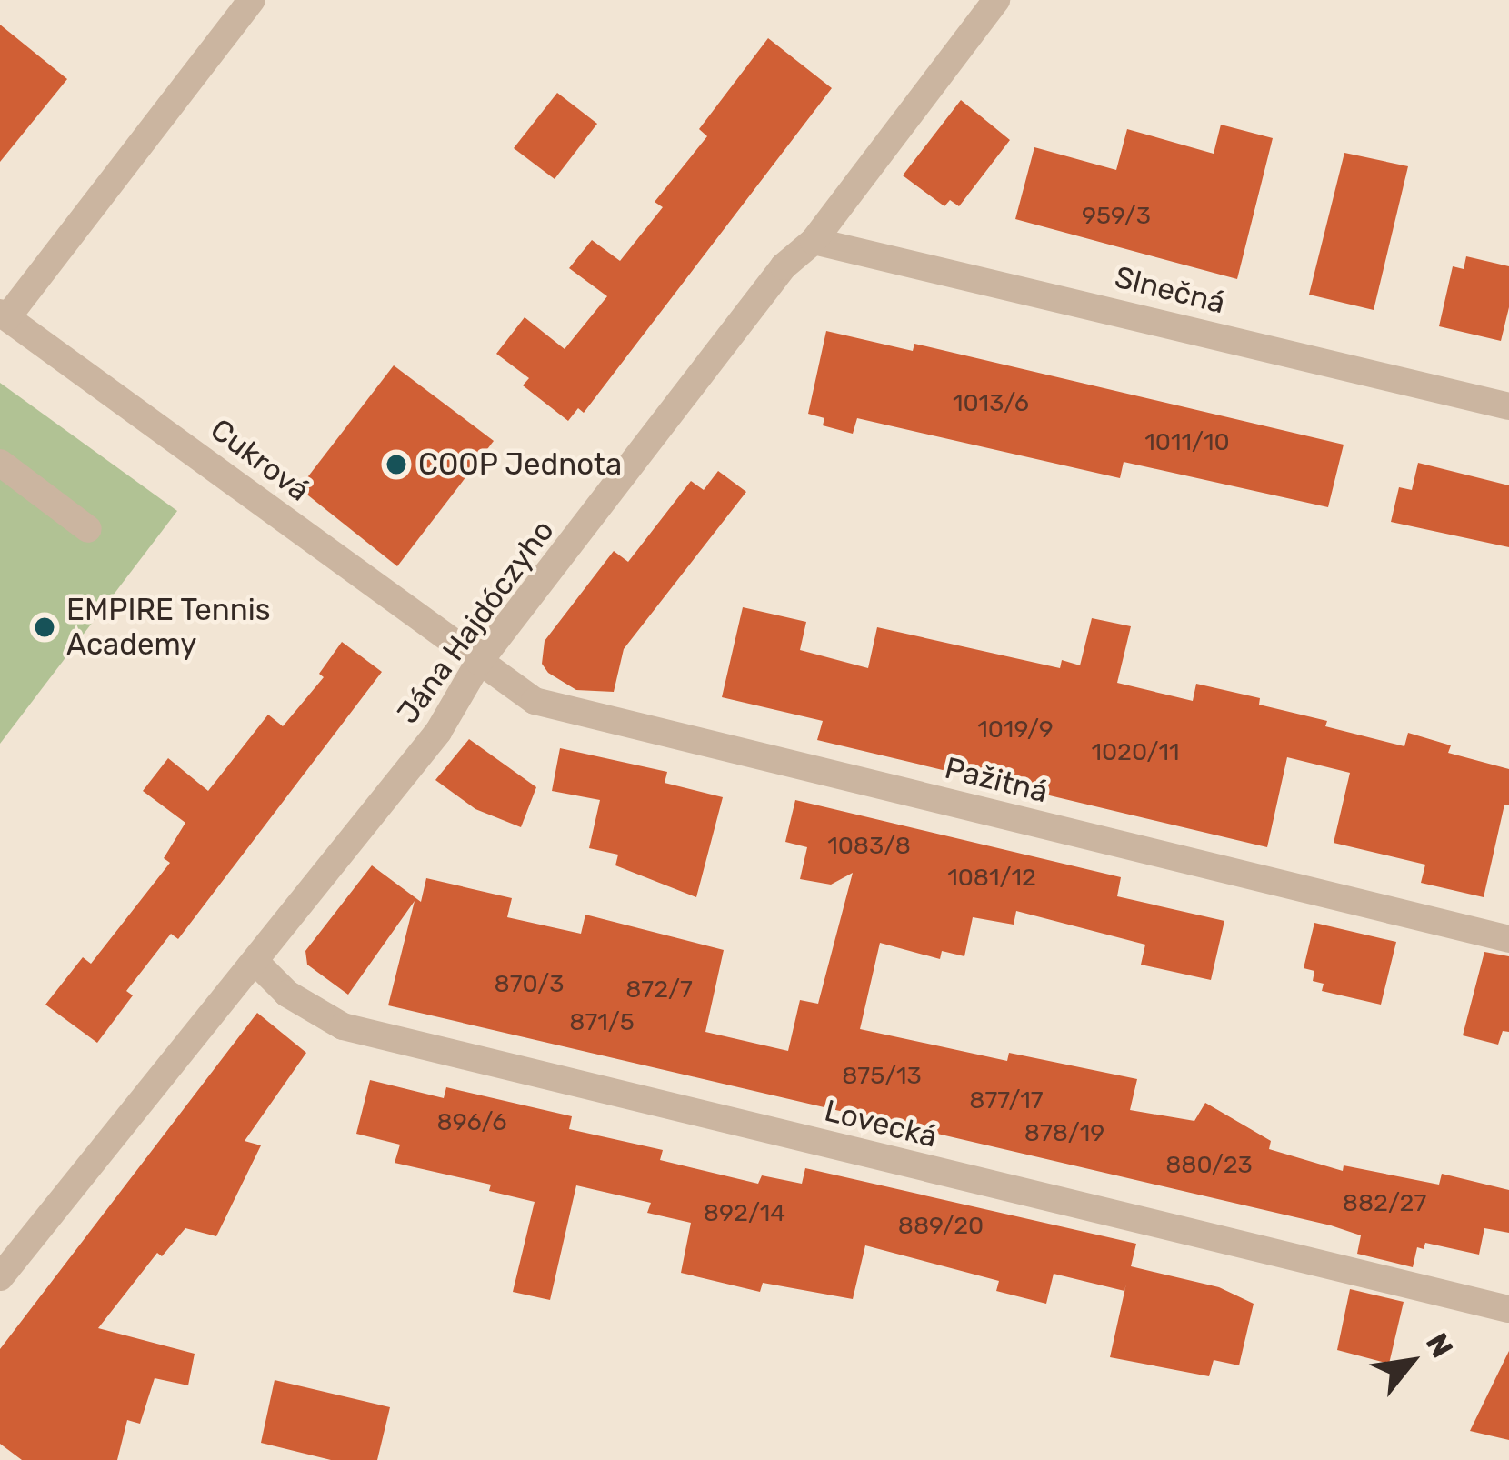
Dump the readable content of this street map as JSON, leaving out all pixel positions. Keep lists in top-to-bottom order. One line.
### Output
{"streets":{"street":["Slnečná","Cukrová","Jána Hajdóczyho","Pažitná","Lovecká"]},"crossings":[["Slnečná","Jána Hajdóczyho"],["Cukrová","Jána Hajdóczyho"],["Cukrová","Pažitná"],["Jána Hajdóczyho","Pažitná"],["Jána Hajdóczyho","Lovecká"]],"places":["COOP Jednota","EMPIRE Tennis Academy"],"house_numbers":["959/3","1013/6","1011/10","1019/9","1020/11","1083/8","1081/12","870/3","872/7","871/5","875/13","877/17","896/6","878/19","880/23","882/27","892/14","889/20"],"north":"top right"}
